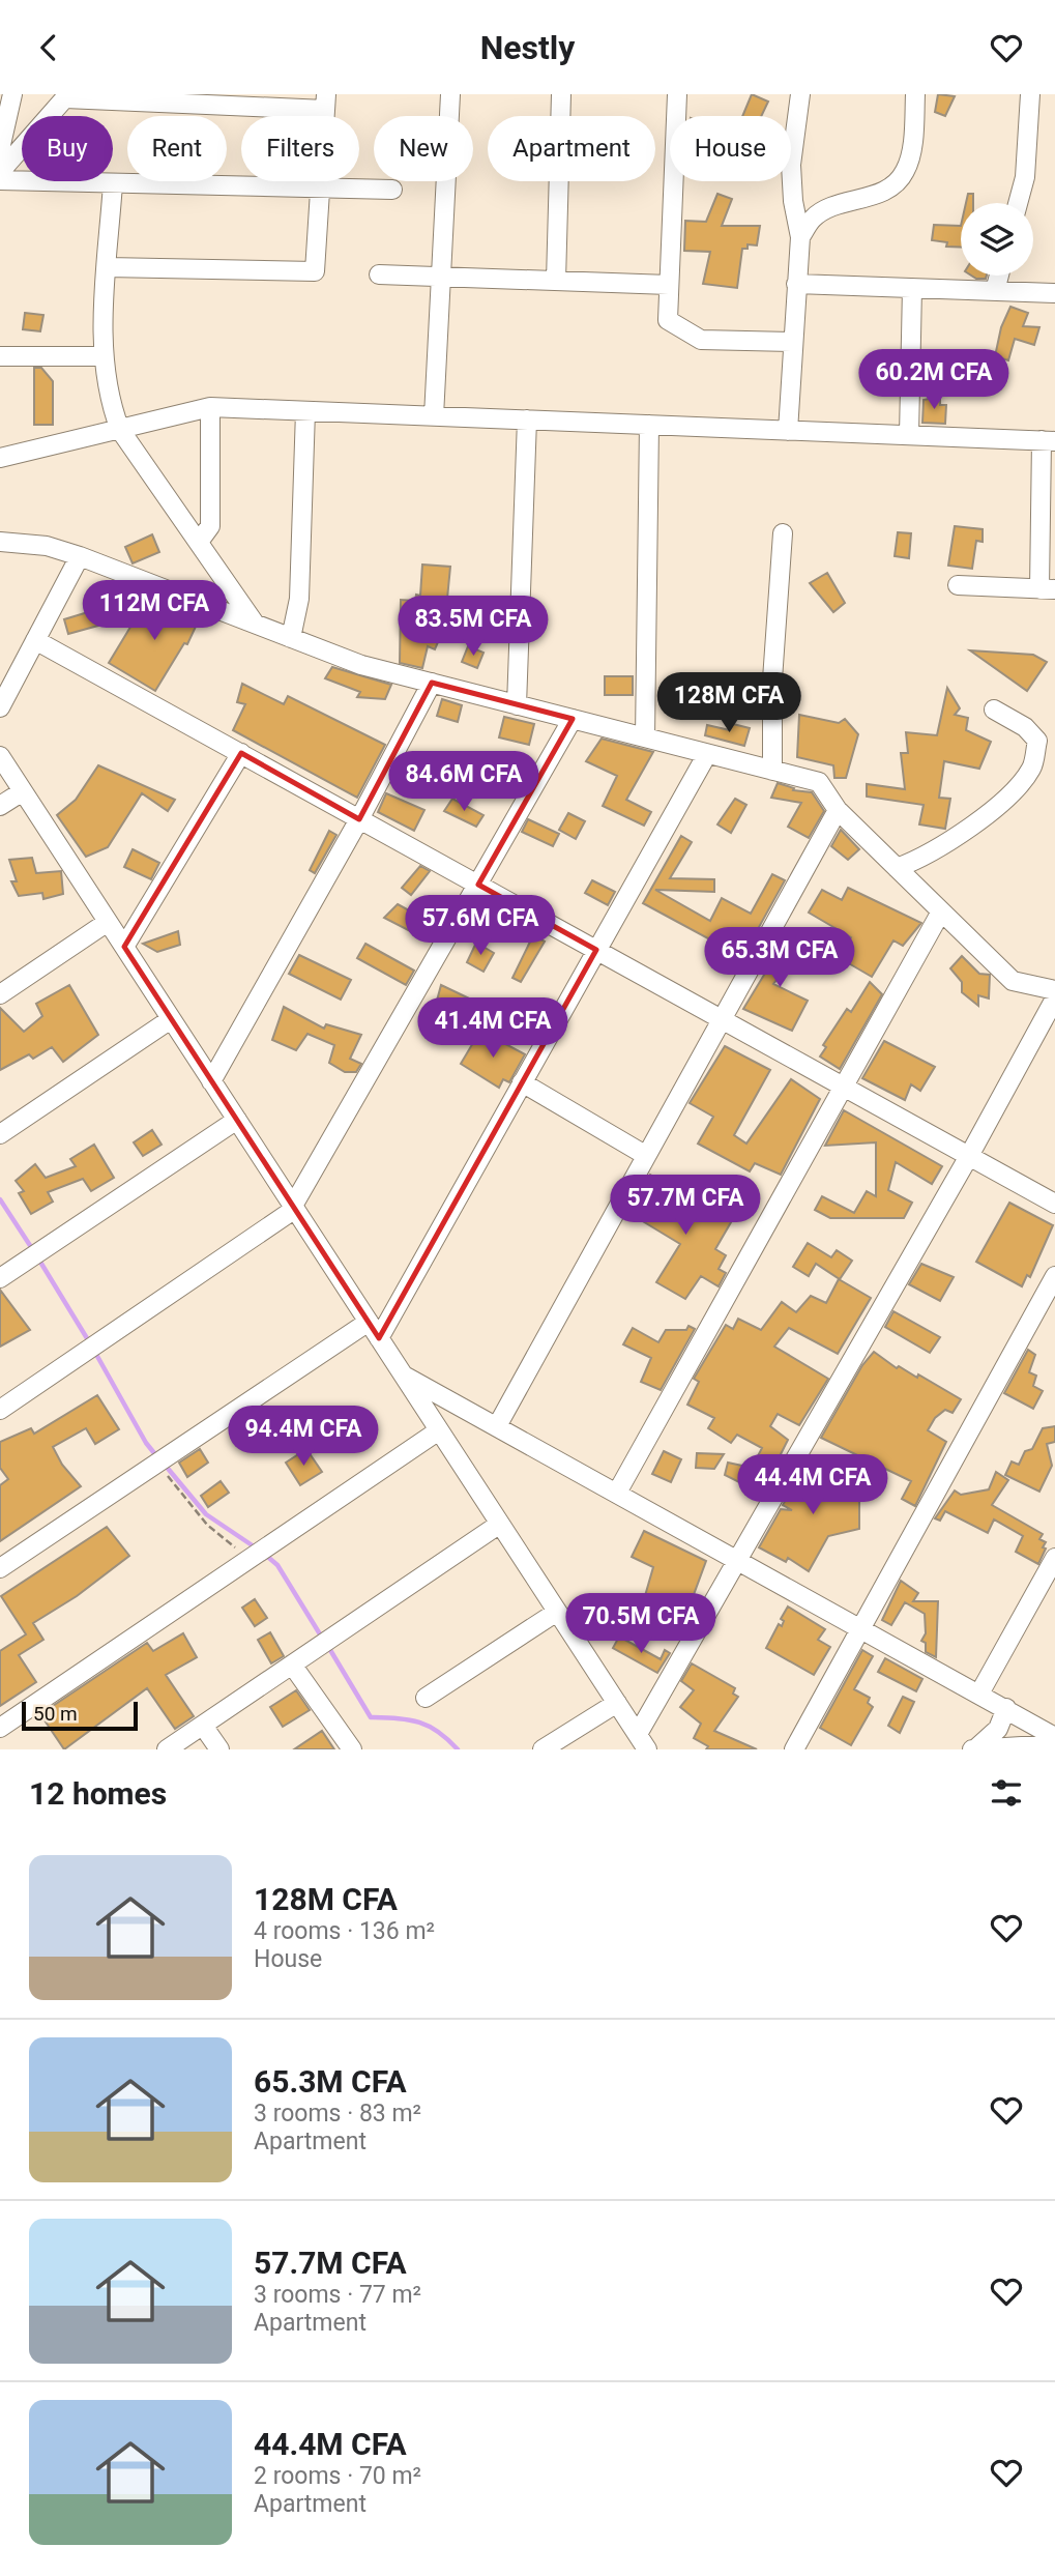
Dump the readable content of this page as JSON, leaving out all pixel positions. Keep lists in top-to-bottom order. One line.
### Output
{"scale_bar":"50 m","page":{"header":"Nestly","chip":["Buy","Rent","Filters","New","Apartment","House"],"price":["60.2M CFA","112M CFA","83.5M CFA","128M CFA","84.6M CFA","57.6M CFA","65.3M CFA","41.4M CFA","57.7M CFA","94.4M CFA","44.4M CFA","70.5M CFA"],"scale":"50 m","heading":"12 homes","list":[{"name":"128M CFA","note":"4 rooms · 136 m² · House"},{"name":"65.3M CFA","note":"3 rooms · 83 m² · Apartment"},{"name":"57.7M CFA","note":"3 rooms · 77 m² · Apartment"},{"name":"44.4M CFA","note":"2 rooms · 70 m² · Apartment"}]}}
